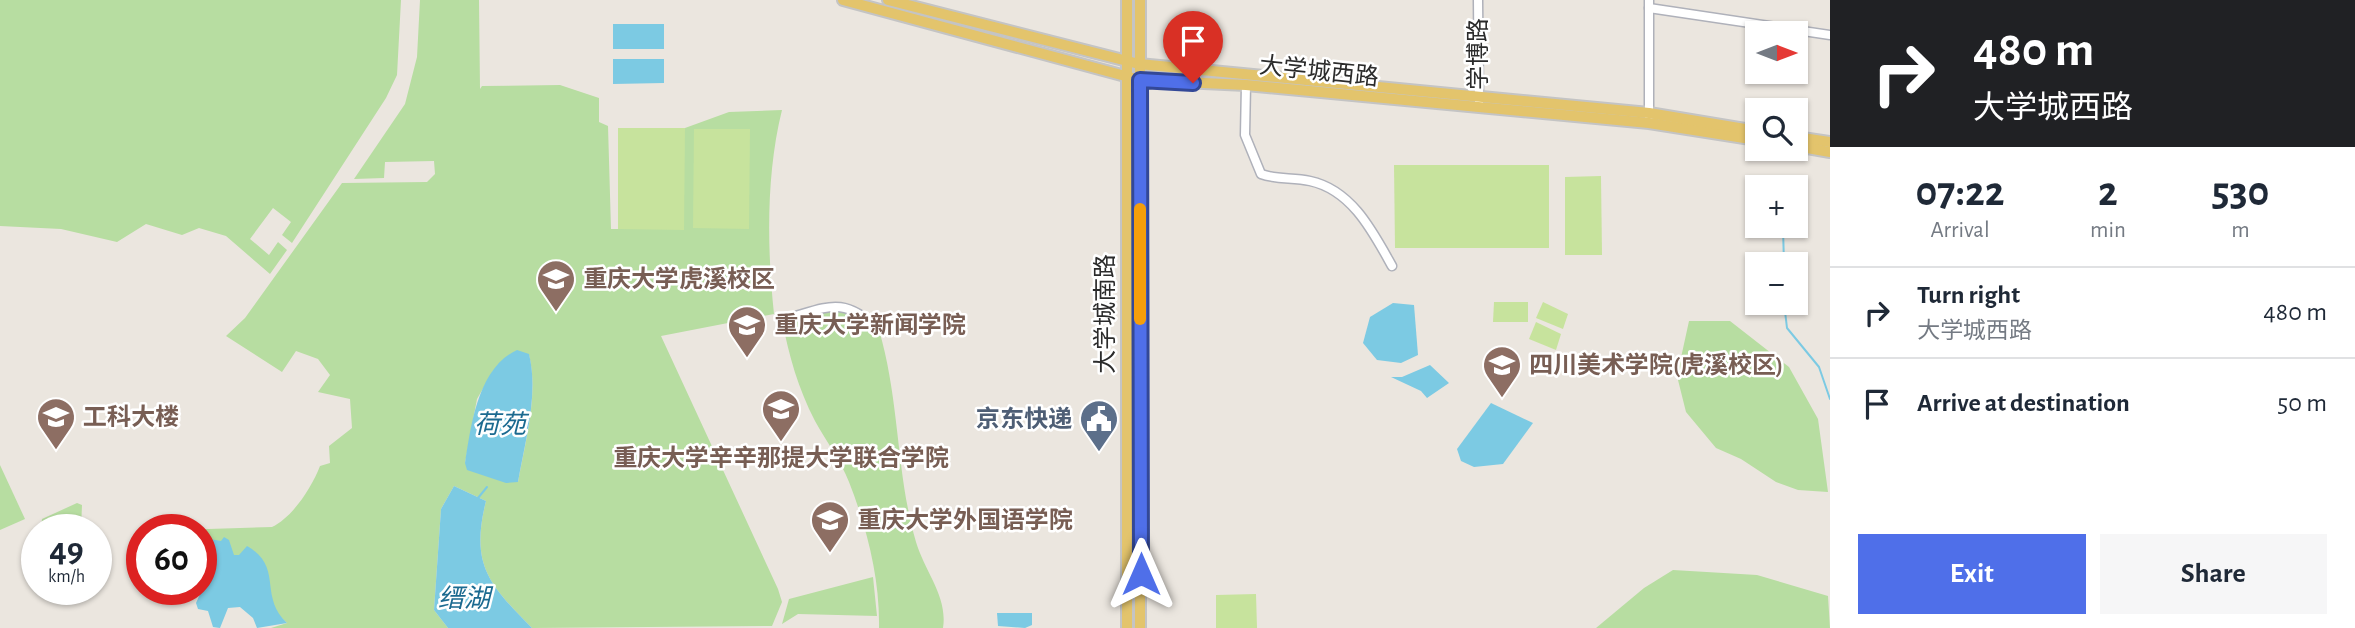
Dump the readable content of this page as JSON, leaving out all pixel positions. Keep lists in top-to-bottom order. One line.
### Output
{"streets":{"main road":["大学城西路","大学城南路"],"street":["学博路"]},"crossings":[["学博路","大学城西路"],["大学城西路","大学城南路"]],"water":["荷苑","缙湖"],"places":{"school or university":["重庆大学虎溪校区","重庆大学新闻学院","四川美术学院(虎溪校区)","重庆大学辛辛那提大学联合学院","工科大楼","重庆大学外国语学院"],"public building":["京东快递"]},"north":"right","page":{"turn":["480 m","大学城西路"],"map_buttons":["+","−"],"eta":["07:22","Arrival","2","min","530","m"],"list":[{"name":"Turn right","note":"大学城西路","value":"480 m"},{"name":"Arrive at destination","value":"50 m"}],"speed":"49 km/h","limit":"60","buttons":["Exit","Share"]}}
